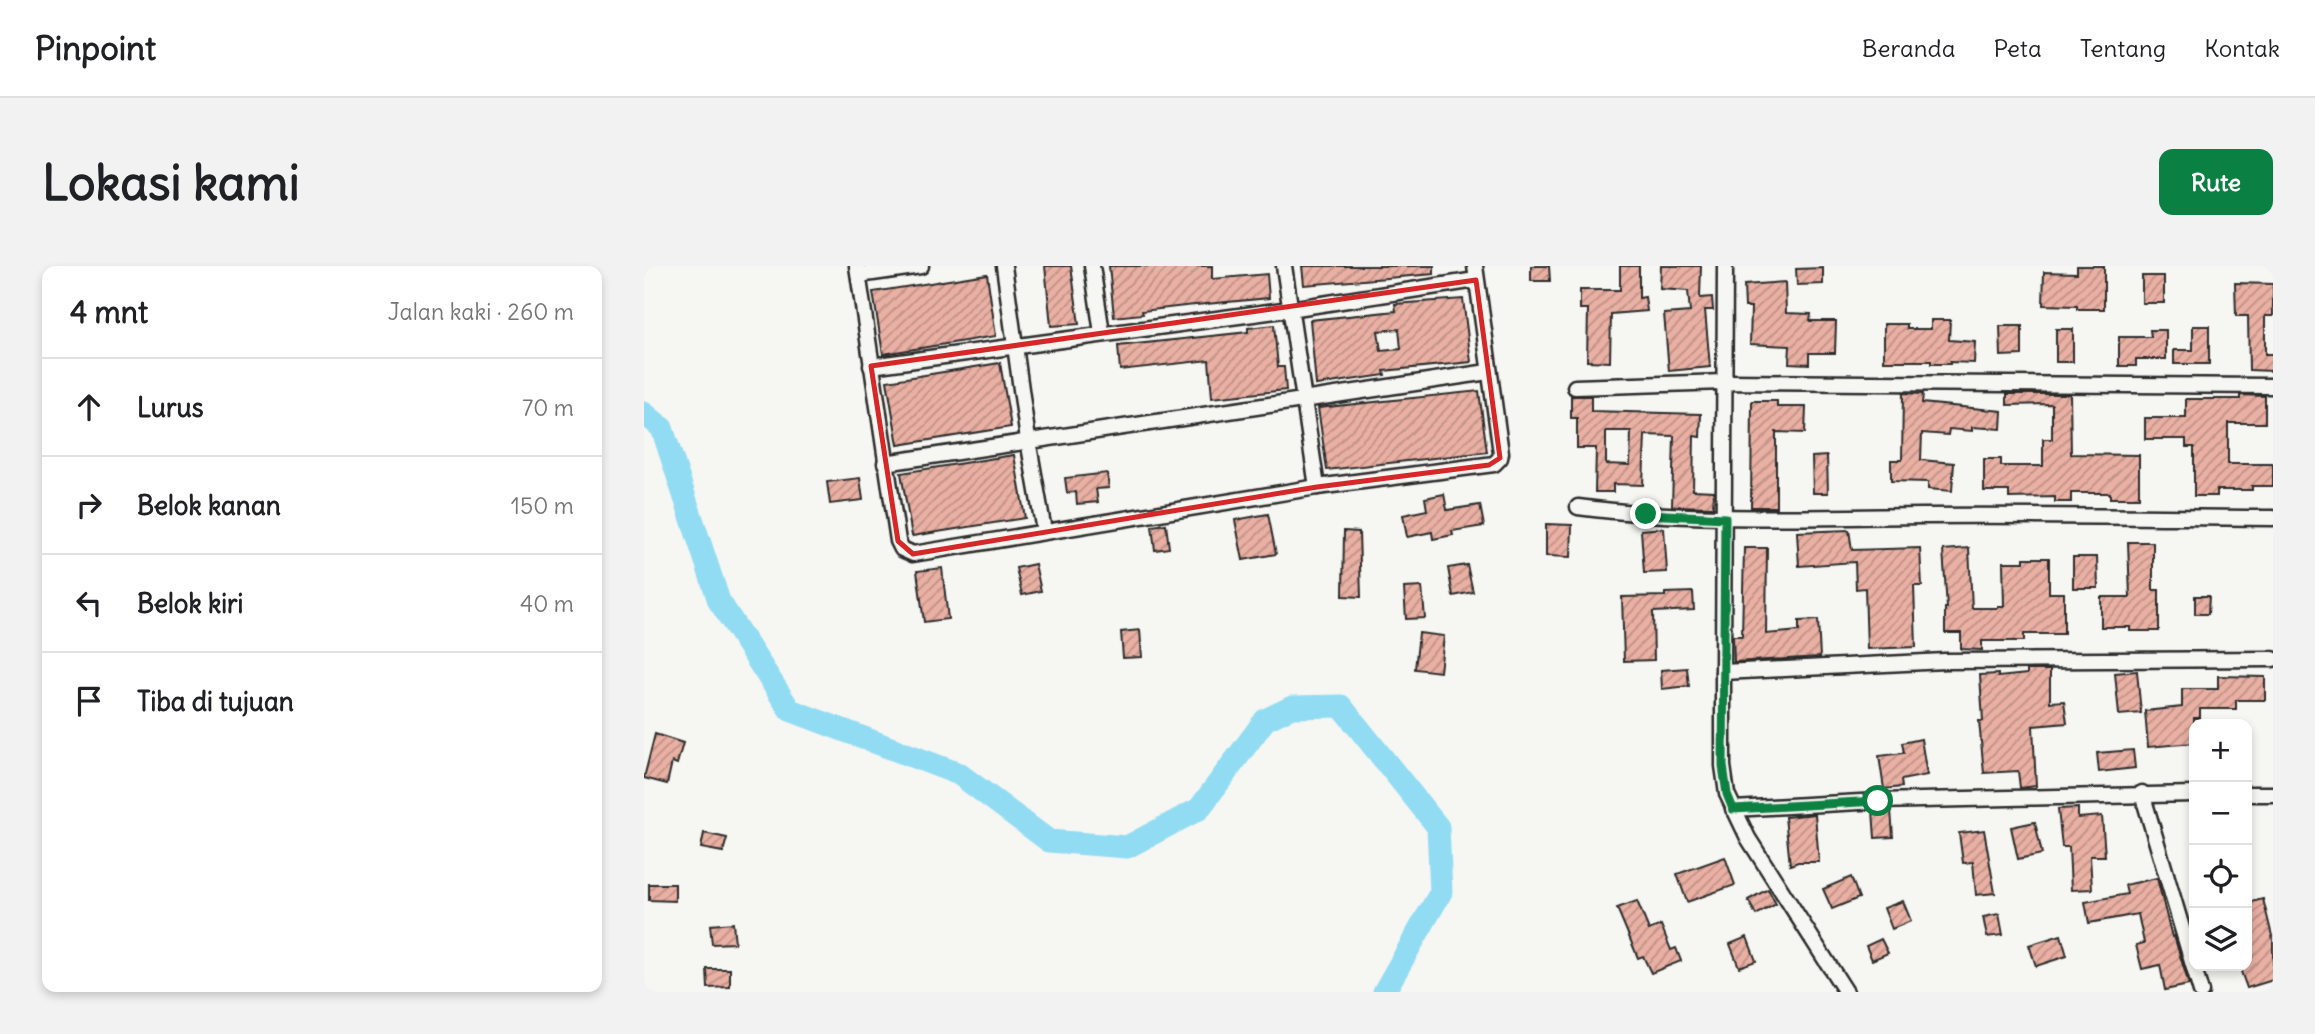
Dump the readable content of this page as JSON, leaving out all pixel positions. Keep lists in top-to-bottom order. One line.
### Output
{"page":{"header":"Pinpoint","nav":["Beranda","Peta","Tentang","Kontak"],"buttons":"Rute","title":"Lokasi kami","heading":["4 mnt","Jalan kaki · 260 m"],"list":[["Lurus","70 m"],["Belok kanan","150 m"],["Belok kiri","40 m"],"Tiba di tujuan"],"map_buttons":["+","−"]}}
